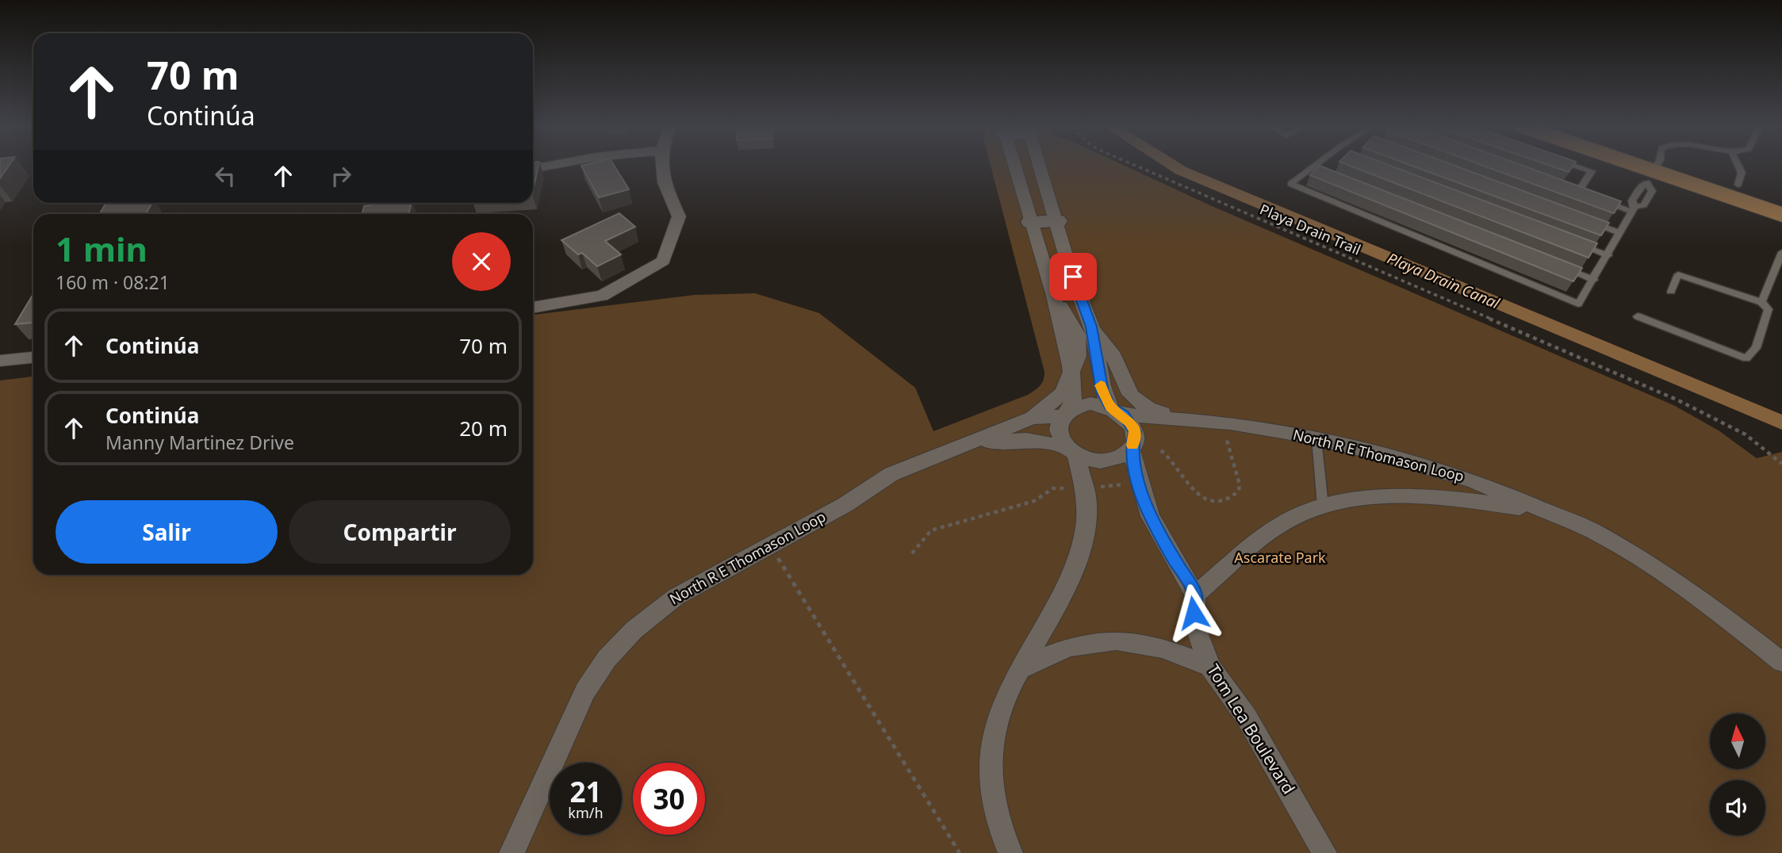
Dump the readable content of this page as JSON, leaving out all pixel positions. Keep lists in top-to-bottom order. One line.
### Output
{"streets":{"street":["North R E Thomason Loop","Tom Lea Boulevard"],"path":["Playa Drain Trail"]},"crossings":[["North R E Thomason Loop","Tom Lea Boulevard"]],"water":["Playa Drain Canal"],"parks":["Ascarate Park"],"north":"top","page":{"turn":["70 m","Continúa"],"heading":["1 min","160 m · 08:21"],"list":[{"name":"Continúa","value":"70 m"},{"name":"Continúa","note":"Manny Martinez Drive","value":"20 m"}],"buttons":["Salir","Compartir"],"speed":"21 km/h","limit":"30"}}
